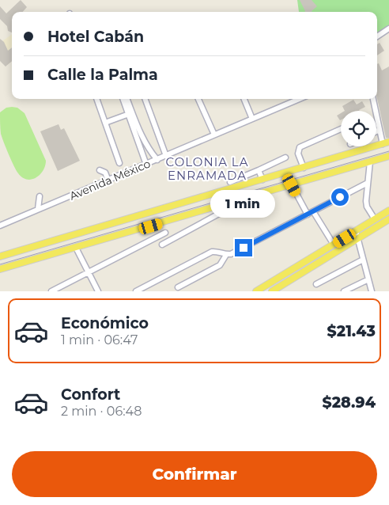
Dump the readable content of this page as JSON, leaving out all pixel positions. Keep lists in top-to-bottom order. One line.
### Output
{"streets":{"street":["Avenida México"]},"districts":["COLONIA LA ENRAMADA"],"page":{"banner":["Hotel Cabán","Calle la Palma"],"bubble":"1 min","list":[{"name":"Económico","note":"1 min · 06:47","value":"$21.43"},{"name":"Confort","note":"2 min · 06:48","value":"$28.94"}],"buttons":"Confirmar"}}
